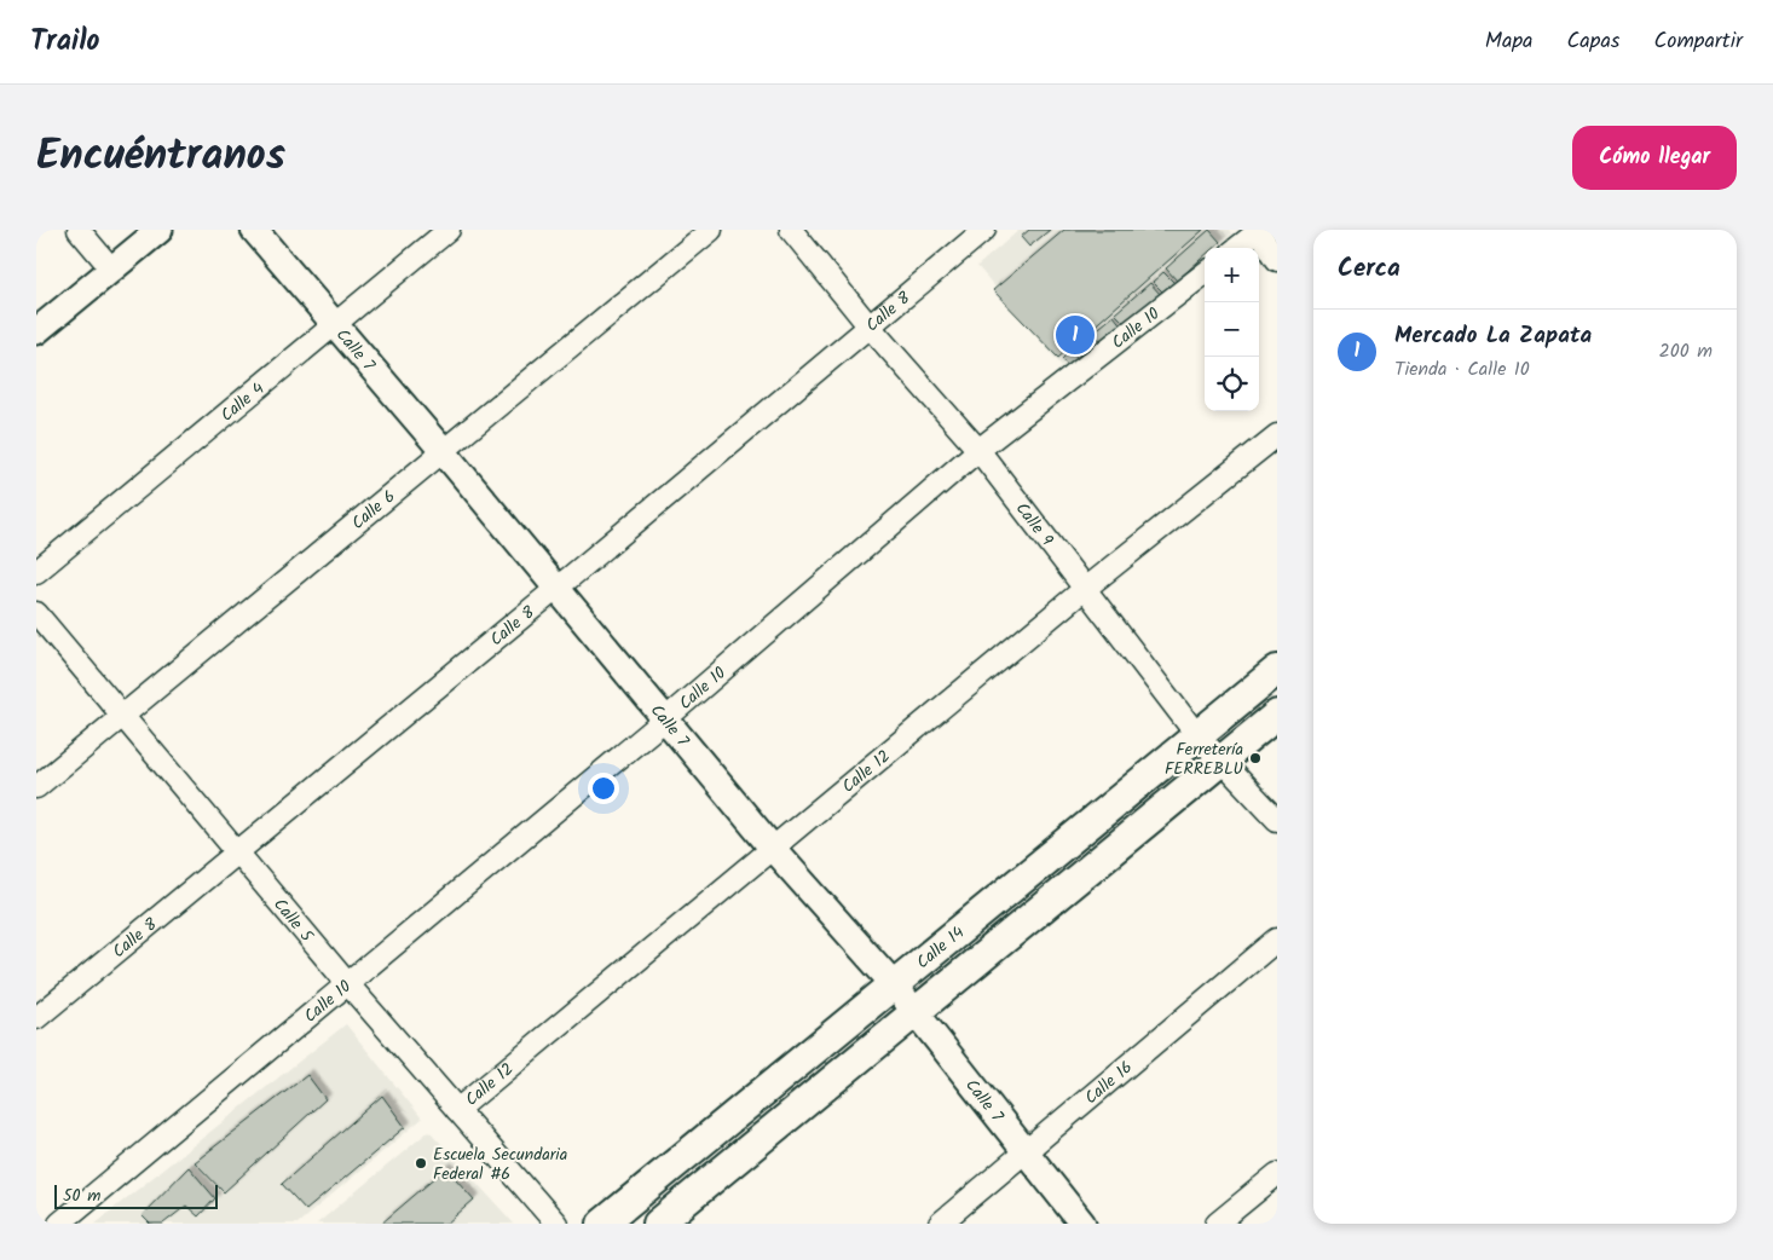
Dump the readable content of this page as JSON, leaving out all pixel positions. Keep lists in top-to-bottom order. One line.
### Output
{"streets":{"main road":["Calle 14"],"street":["Calle 8","Calle 10","Calle 7","Calle 4","Calle 6","Calle 9","Calle 12","Calle 5","Calle 16"]},"crossings":[["Calle 8","Calle 7"],["Calle 8","Calle 9"],["Calle 8","Calle 5"],["Calle 10","Calle 7"],["Calle 10","Calle 9"],["Calle 10","Calle 5"],["Calle 7","Calle 4"],["Calle 7","Calle 6"],["Calle 7","Calle 12"],["Calle 7","Calle 14"],["Calle 7","Calle 16"],["Calle 6","Calle 5"],["Calle 9","Calle 12"],["Calle 9","Calle 14"],["Calle 12","Calle 5"]],"places":["Ferretería FERREBLU","Escuela Secundaria Federal #6"],"scale_bar":"50 m","page":{"header":"Trailo","nav":["Mapa","Capas","Compartir"],"title":"Encuéntranos","buttons":"Cómo llegar","heading":"Cerca","map_buttons":["+","−"],"list":[{"mark":"1","name":"Mercado La Zapata","note":"Tienda · Calle 10","value":"200 m"}],"pins":"1","scale":"50 m"}}
